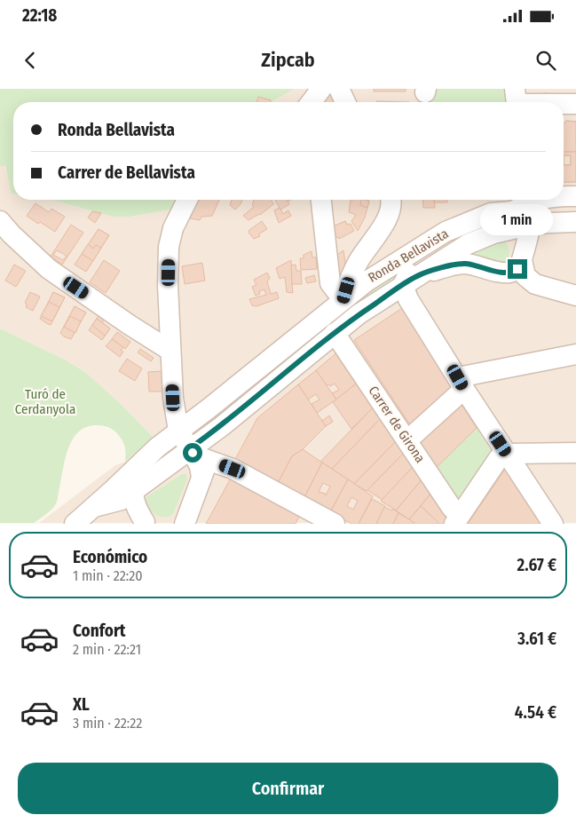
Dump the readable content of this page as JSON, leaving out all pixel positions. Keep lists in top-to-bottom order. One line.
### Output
{"streets":{"street":["Ronda Bellavista","Carrer de Girona"]},"crossings":[["Ronda Bellavista","Carrer de Girona"]],"parks":["Turó de Cerdanyola"],"page":{"status":"22:18","header":"Zipcab","banner":["Ronda Bellavista","Carrer de Bellavista"],"bubble":"1 min","list":[{"name":"Económico","note":"1 min · 22:20","value":"2.67 €"},{"name":"Confort","note":"2 min · 22:21","value":"3.61 €"},{"name":"XL","note":"3 min · 22:22","value":"4.54 €"}],"buttons":"Confirmar"}}
